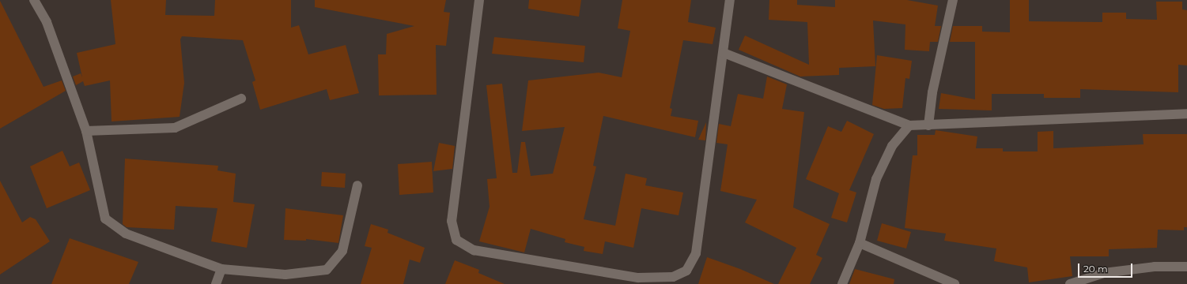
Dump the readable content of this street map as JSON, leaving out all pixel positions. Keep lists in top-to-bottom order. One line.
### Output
{"scale_bar":"20 m"}
